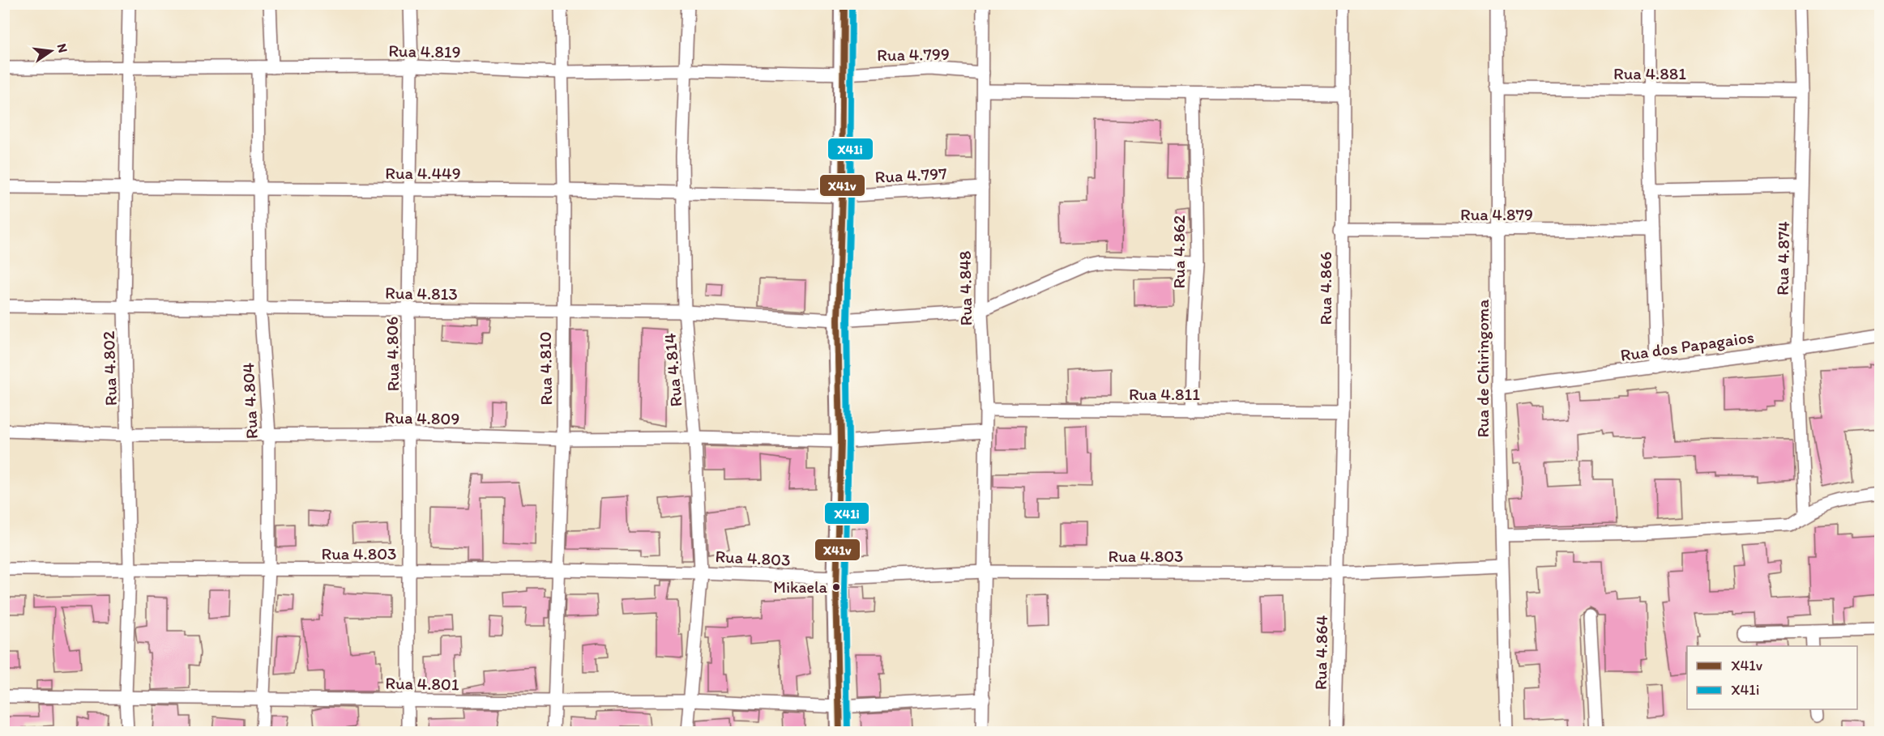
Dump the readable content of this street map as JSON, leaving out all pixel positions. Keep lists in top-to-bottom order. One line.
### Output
{"streets":{"street":["Rua 4.819","Rua 4.799","Rua 4.881","Rua 4.449","Rua 4.797","Rua 4.879","Rua 4.862","Rua 4.874","Rua 4.848","Rua 4.866","Rua 4.813","Rua dos Papagaios","Rua 4.806","Rua 4.802","Rua 4.810","Rua de Chiringoma","Rua 4.814","Rua 4.811","Rua 4.804","Rua 4.809","Rua 4.803","Rua 4.864","Rua 4.801"]},"crossings":[["Rua 4.819","Rua 4.799"],["Rua 4.819","Rua 4.806"],["Rua 4.819","Rua 4.802"],["Rua 4.819","Rua 4.810"],["Rua 4.819","Rua 4.814"],["Rua 4.819","Rua 4.804"],["Rua 4.799","Rua 4.848"],["Rua 4.881","Rua 4.874"],["Rua 4.881","Rua de Chiringoma"],["Rua 4.449","Rua 4.797"],["Rua 4.449","Rua 4.806"],["Rua 4.449","Rua 4.802"],["Rua 4.449","Rua 4.810"],["Rua 4.449","Rua 4.814"],["Rua 4.449","Rua 4.804"],["Rua 4.797","Rua 4.848"],["Rua 4.879","Rua 4.866"],["Rua 4.879","Rua de Chiringoma"],["Rua 4.862","Rua 4.813"],["Rua 4.862","Rua 4.811"],["Rua 4.874","Rua dos Papagaios"],["Rua 4.848","Rua 4.813"],["Rua 4.848","Rua 4.811"],["Rua 4.848","Rua 4.809"],["Rua 4.848","Rua 4.803"],["Rua 4.848","Rua 4.801"],["Rua 4.866","Rua 4.811"],["Rua 4.866","Rua 4.803"],["Rua 4.866","Rua 4.864"],["Rua 4.813","Rua 4.806"],["Rua 4.813","Rua 4.802"],["Rua 4.813","Rua 4.810"],["Rua 4.813","Rua 4.814"],["Rua 4.813","Rua 4.804"],["Rua dos Papagaios","Rua de Chiringoma"],["Rua 4.806","Rua 4.809"],["Rua 4.806","Rua 4.803"],["Rua 4.806","Rua 4.801"],["Rua 4.802","Rua 4.809"],["Rua 4.802","Rua 4.803"],["Rua 4.802","Rua 4.801"],["Rua 4.810","Rua 4.809"],["Rua 4.810","Rua 4.803"],["Rua 4.810","Rua 4.801"],["Rua de Chiringoma","Rua 4.803"],["Rua 4.814","Rua 4.809"],["Rua 4.814","Rua 4.803"],["Rua 4.814","Rua 4.801"],["Rua 4.804","Rua 4.809"],["Rua 4.804","Rua 4.803"],["Rua 4.804","Rua 4.801"],["Rua 4.803","Rua 4.864"]],"places":["Mikaela"],"lines":["transit line X41v","transit line X41i"],"legend":["X41v","X41i"],"north":"right"}
